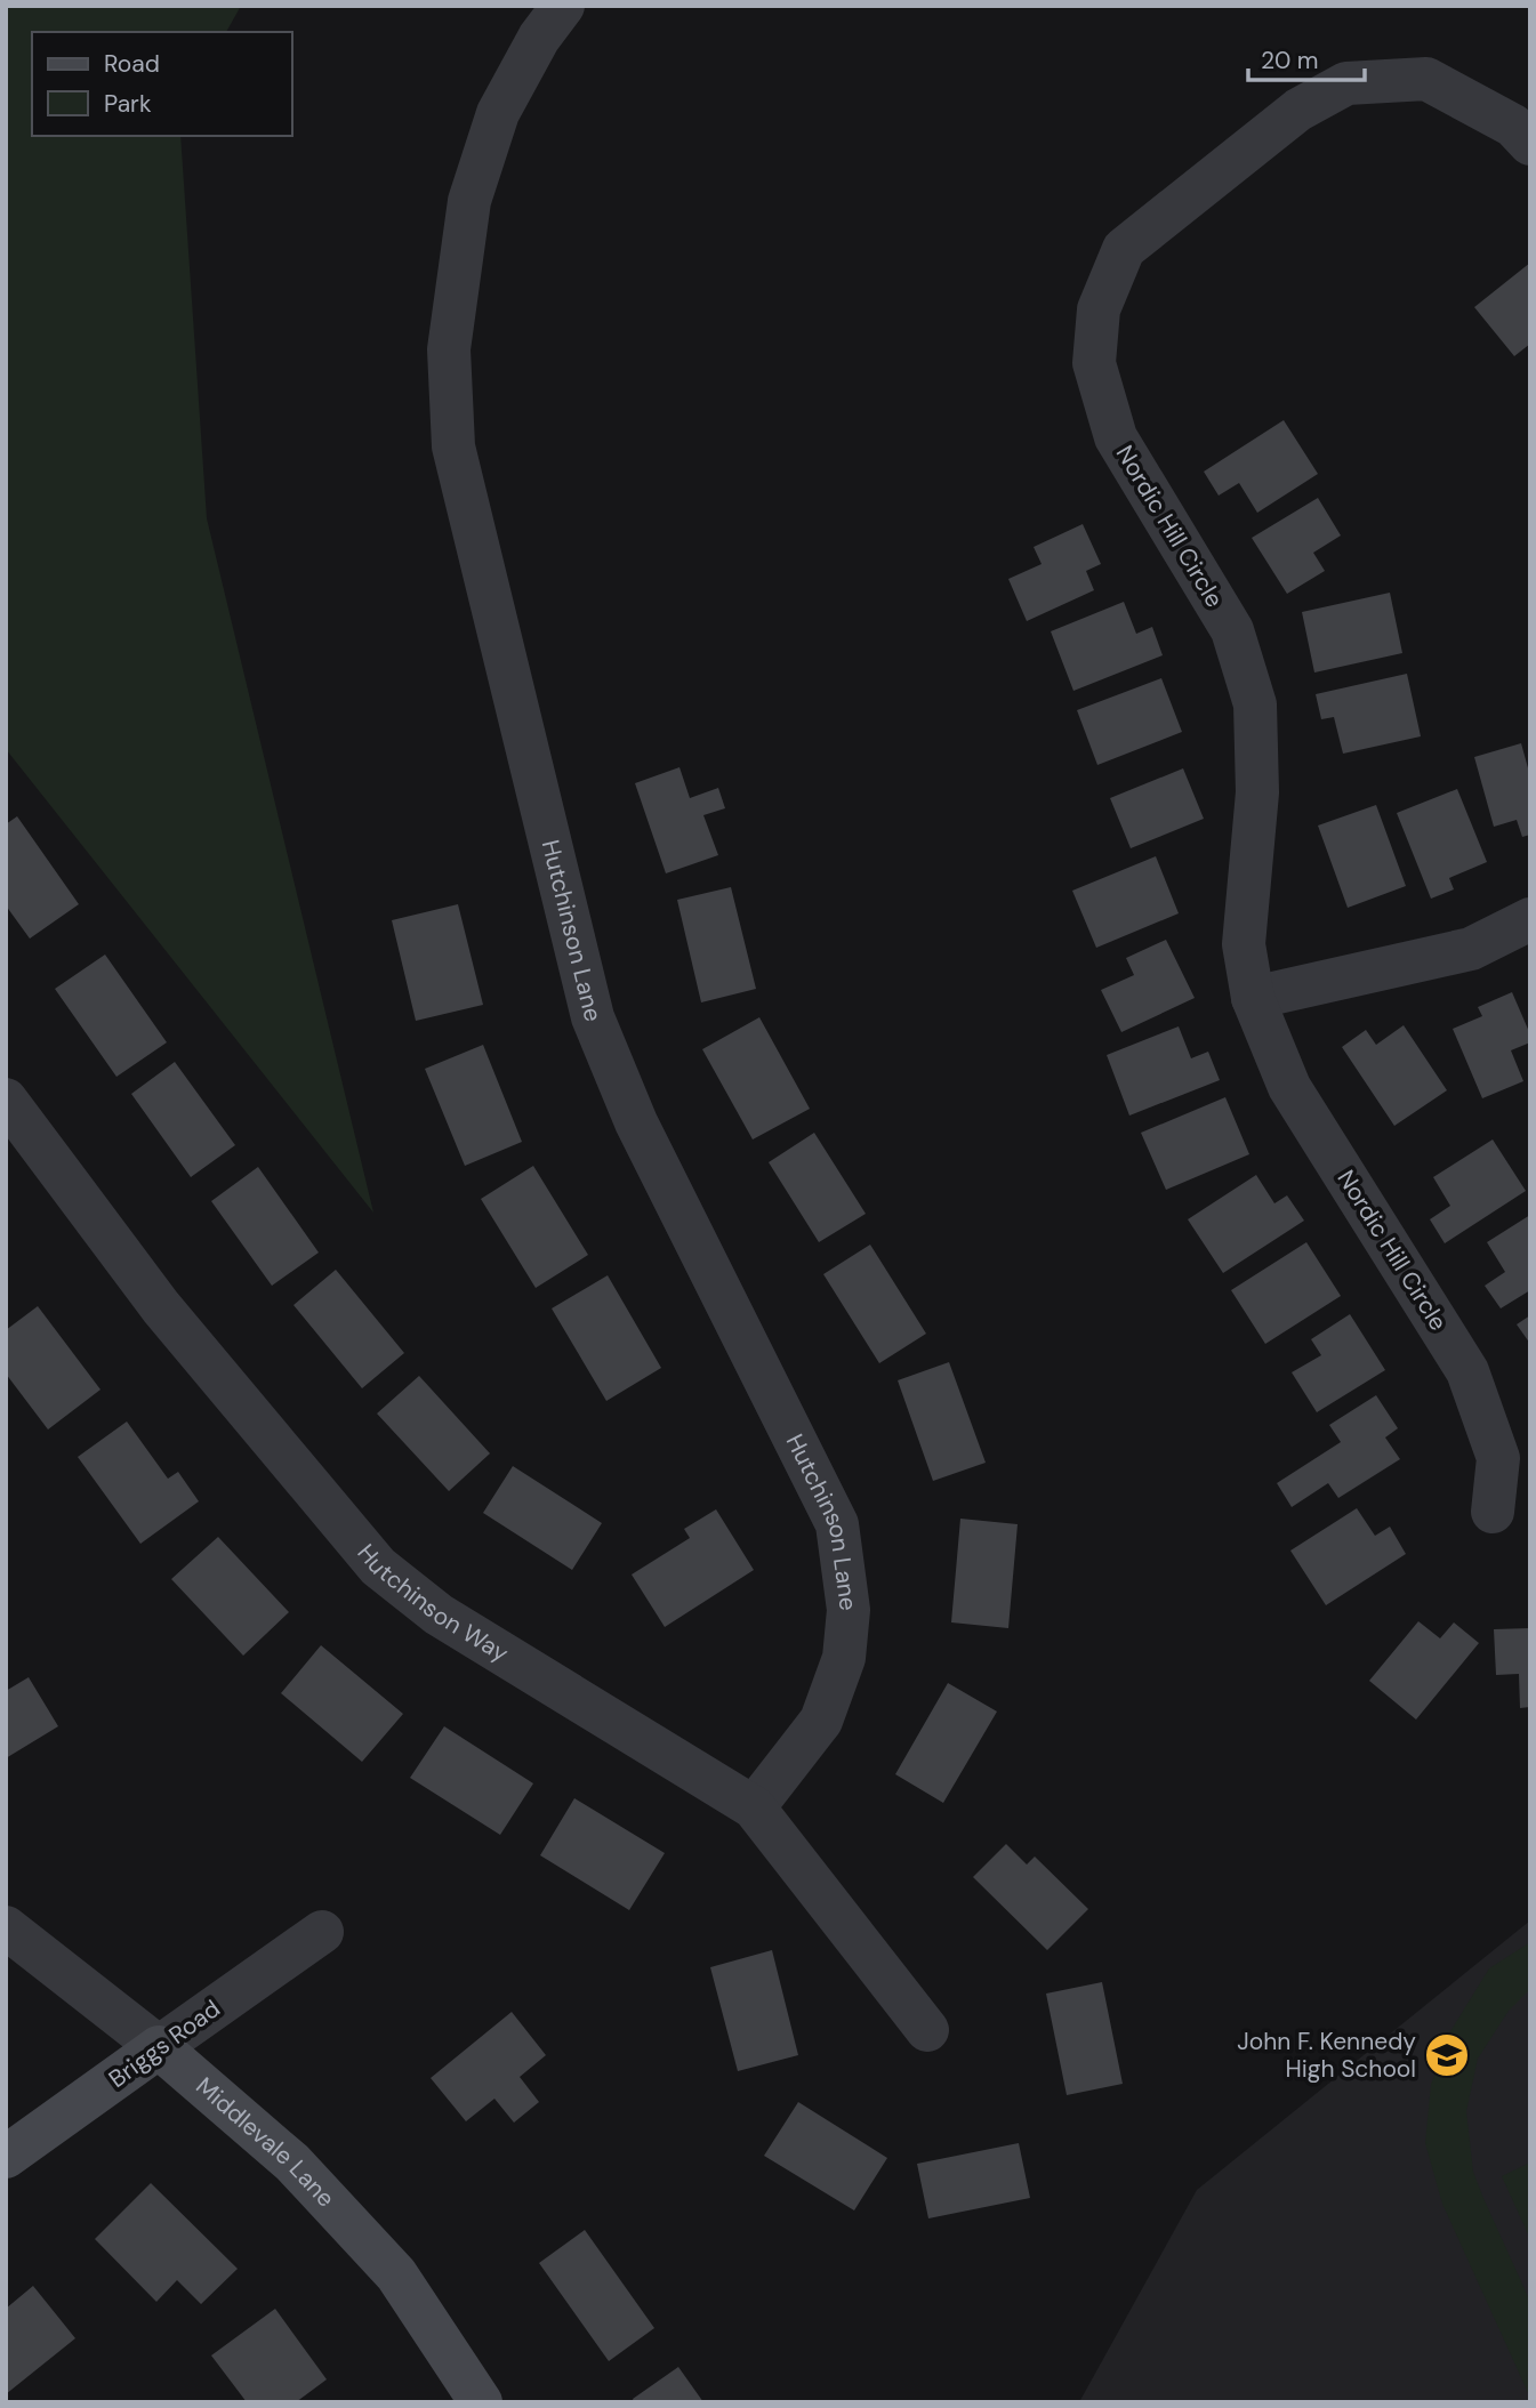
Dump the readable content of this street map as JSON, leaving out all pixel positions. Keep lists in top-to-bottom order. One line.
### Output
{"streets":{"street":["Nordic Hill Circle","Hutchinson Lane","Hutchinson Way","Briggs Road","Middlevale Lane"]},"crossings":[["Hutchinson Lane","Hutchinson Way"],["Briggs Road","Middlevale Lane"]],"places":{"school or university":["John F. Kennedy High School"]},"legend":["Road","Park"],"scale_bar":"20 m"}
